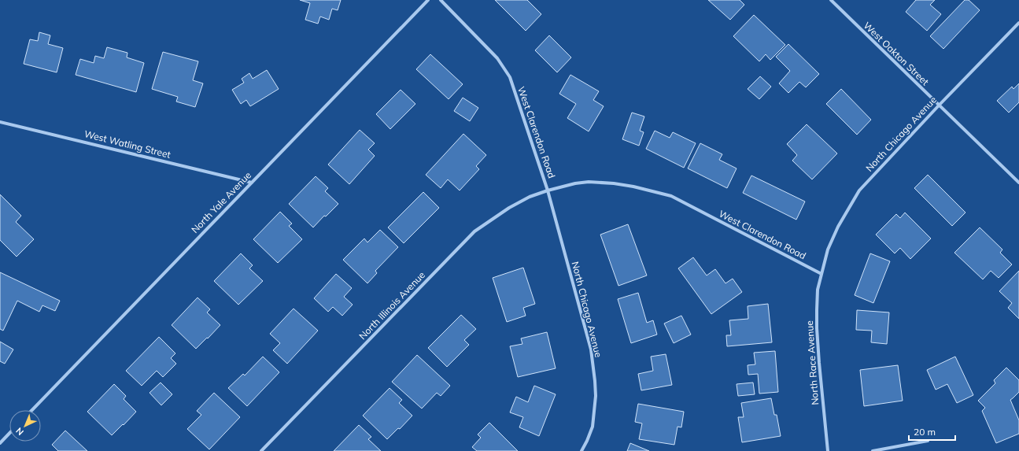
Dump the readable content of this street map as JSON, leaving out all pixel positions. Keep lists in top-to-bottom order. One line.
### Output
{"streets":{"street":["West Oakton Street","West Clarendon Road","North Chicago Avenue","West Watling Street","North Yale Avenue","North Illinois Avenue","North Race Avenue"]},"crossings":[["West Oakton Street","North Chicago Avenue"],["West Clarendon Road","North Chicago Avenue"],["West Clarendon Road","North Illinois Avenue"],["West Clarendon Road","North Race Avenue"],["North Chicago Avenue","North Illinois Avenue"],["North Chicago Avenue","North Race Avenue"],["West Watling Street","North Yale Avenue"]],"scale_bar":"20 m","north":"bottom left"}
